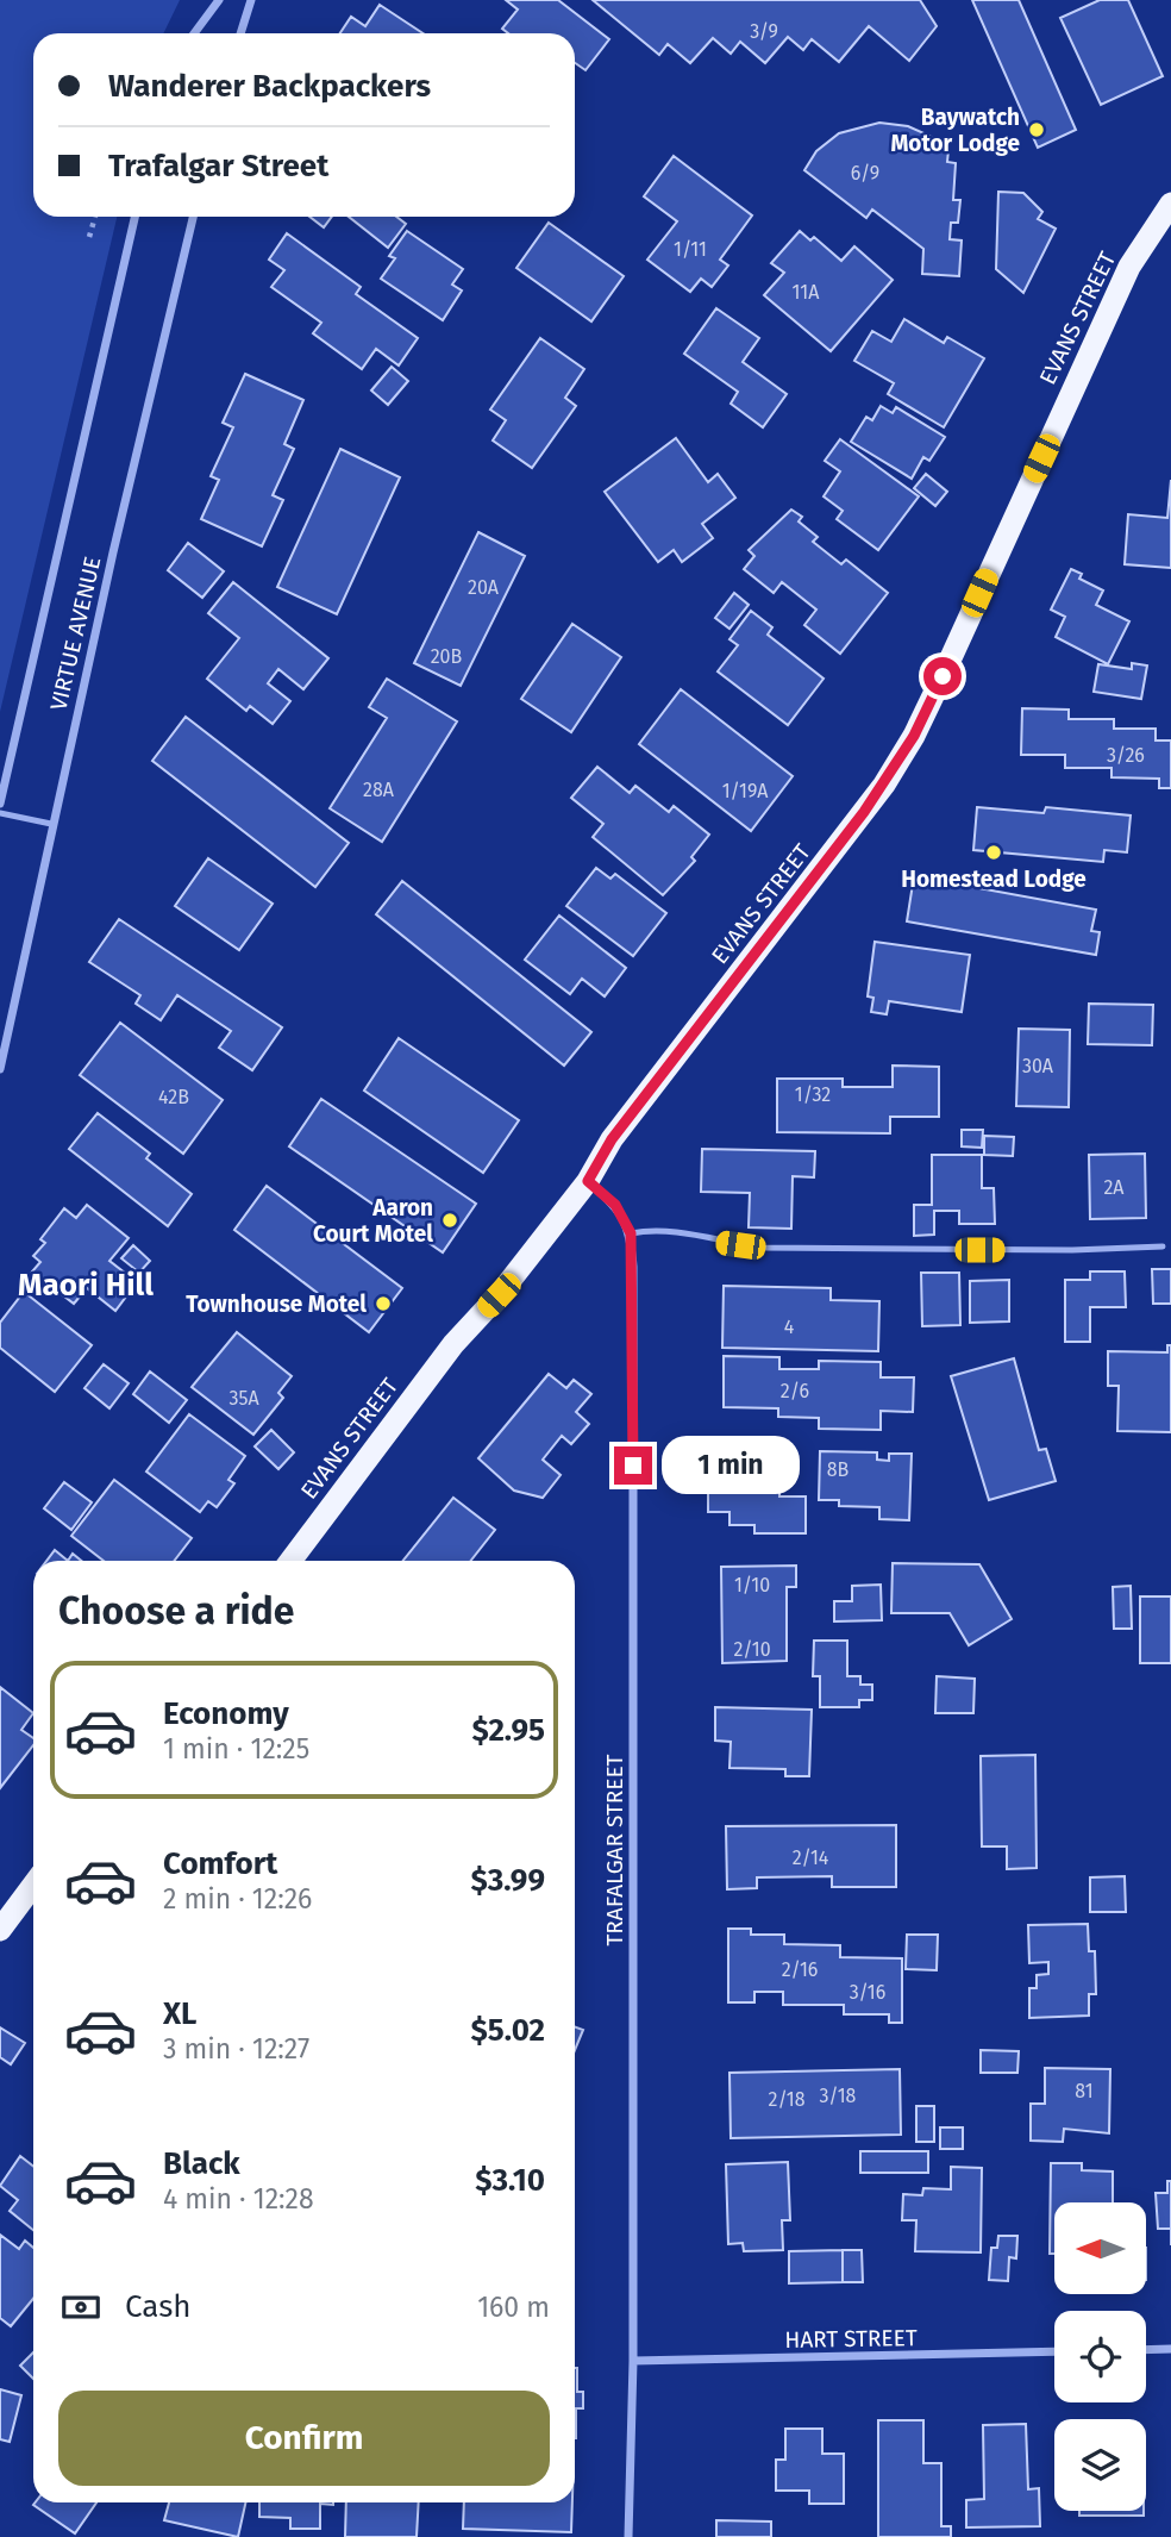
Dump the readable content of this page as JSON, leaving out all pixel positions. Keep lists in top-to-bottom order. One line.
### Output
{"streets":{"highway":["EVANS STREET"],"street":["VIRTUE AVENUE","TRAFALGAR STREET","HART STREET"]},"crossings":[["TRAFALGAR STREET","HART STREET"]],"districts":["Maori Hill"],"places":["Baywatch Motor Lodge","Homestead Lodge","Aaron Court Motel","Townhouse Motel"],"house_numbers":["3/9","6/9","1/11","11A","20A","20B","3/26","28A","1/19A","30A","1/32","42B","2A","4","2/6","35A","8B","1/10","2/10","2/14","2/16","3/16","81","3/18","2/18"],"north":"left","page":{"banner":["Wanderer Backpackers","Trafalgar Street"],"bubble":"1 min","heading":"Choose a ride","list":[{"name":"Economy","note":"1 min · 12:25","value":"$2.95"},{"name":"Comfort","note":"2 min · 12:26","value":"$3.99"},{"name":"XL","note":"3 min · 12:27","value":"$5.02"},{"name":"Black","note":"4 min · 12:28","value":"$3.10"}],"pay":["Cash","160 m"],"buttons":"Confirm"}}
